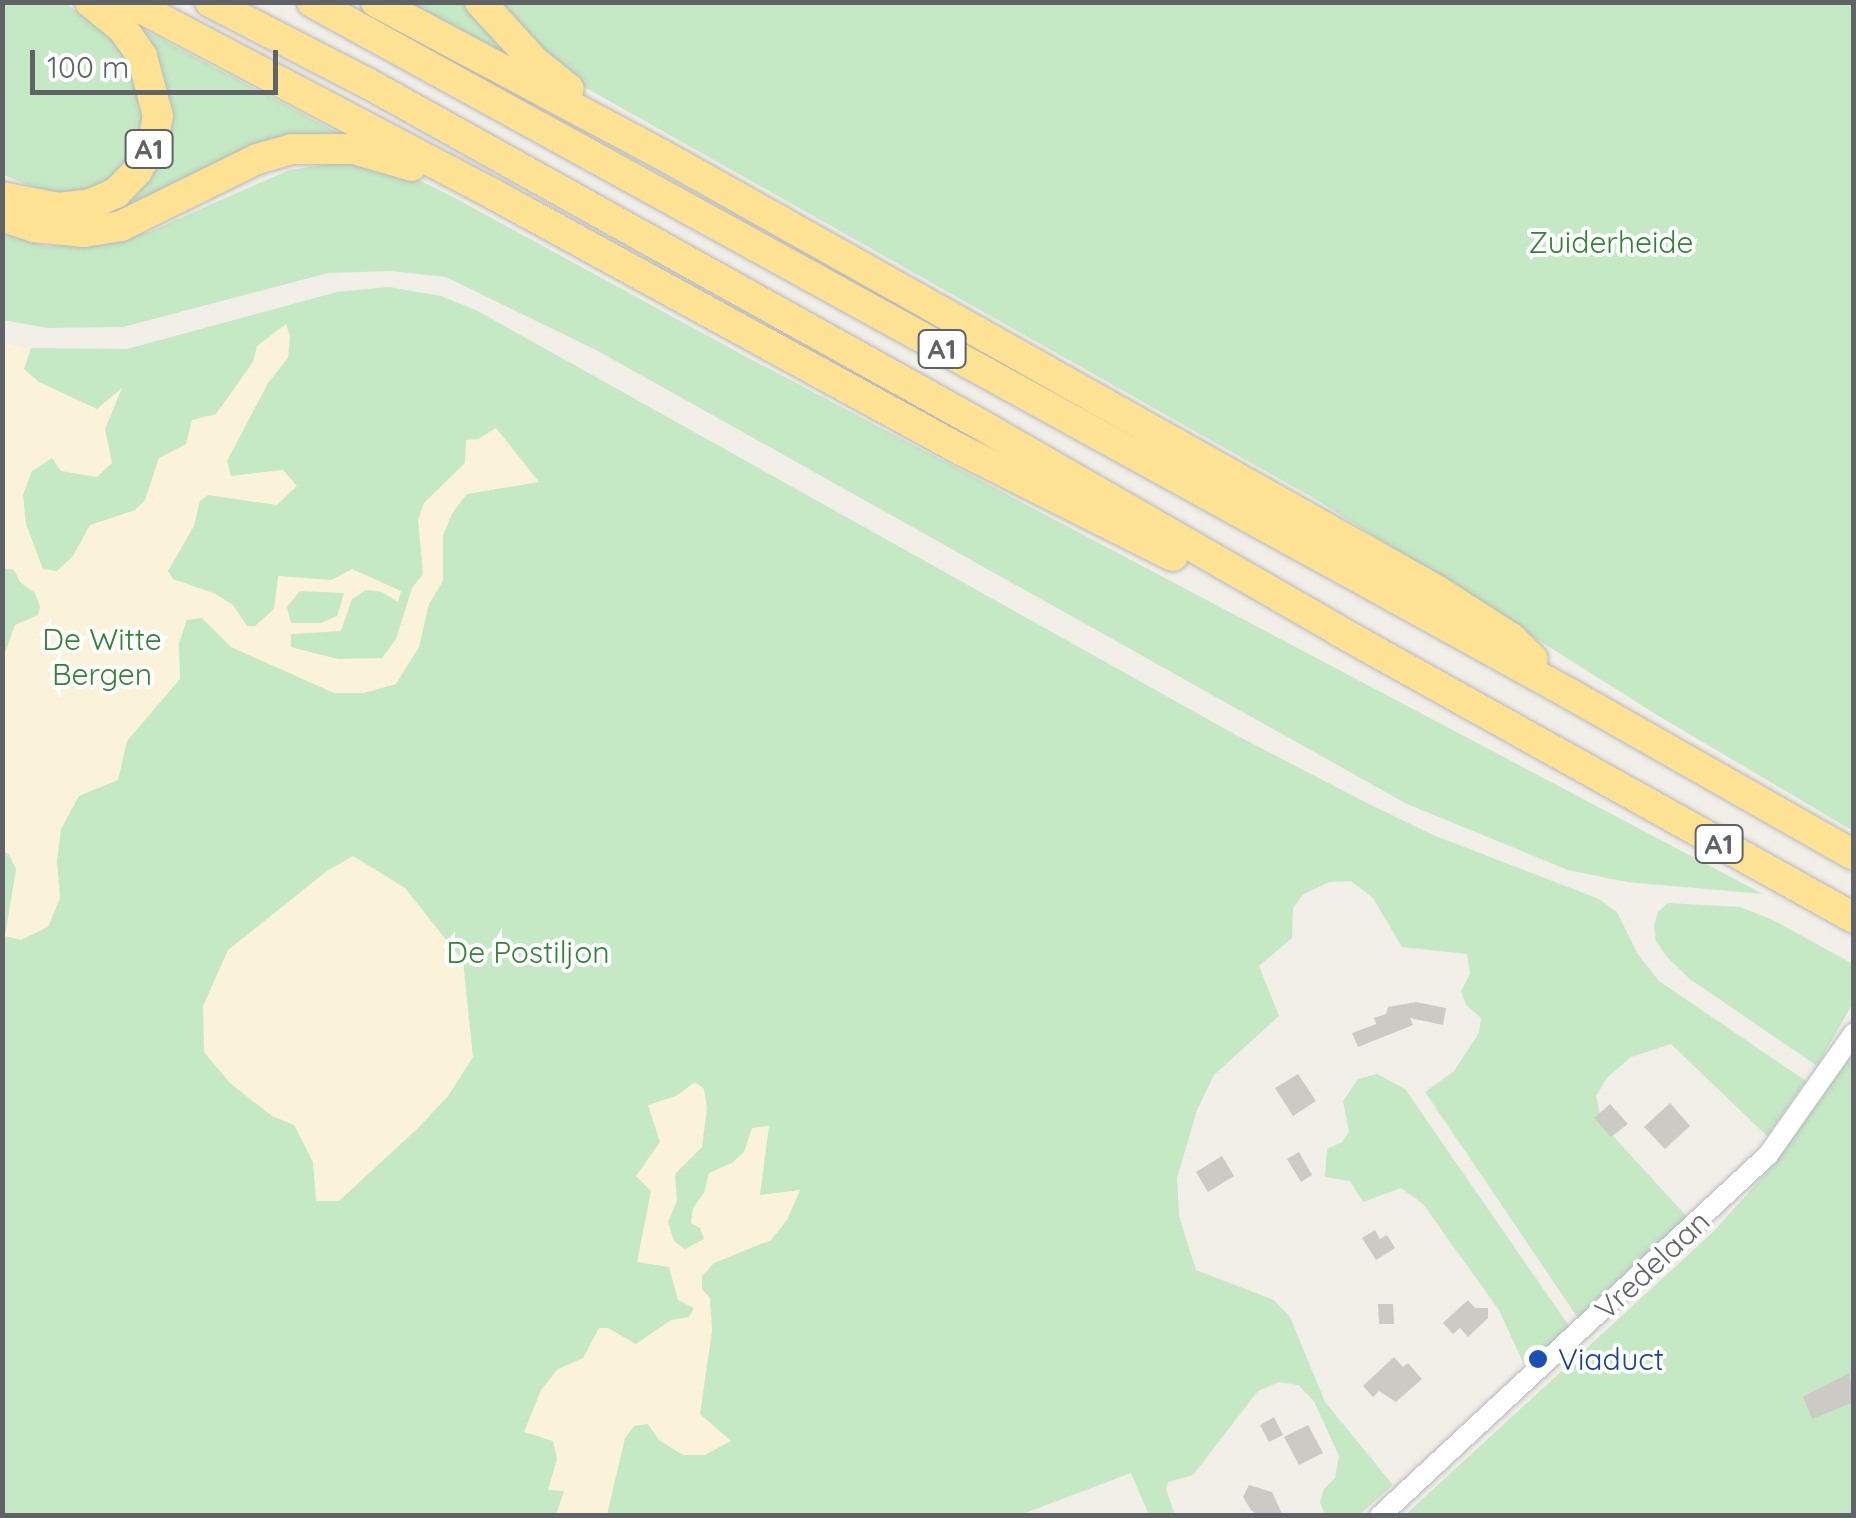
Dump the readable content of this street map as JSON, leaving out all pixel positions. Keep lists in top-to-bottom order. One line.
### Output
{"streets":{"highway":["A1"],"street":["Vredelaan"]},"parks":["Zuiderheide","De Witte Bergen","De Postiljon"],"places":["Viaduct"],"scale_bar":"100 m"}
